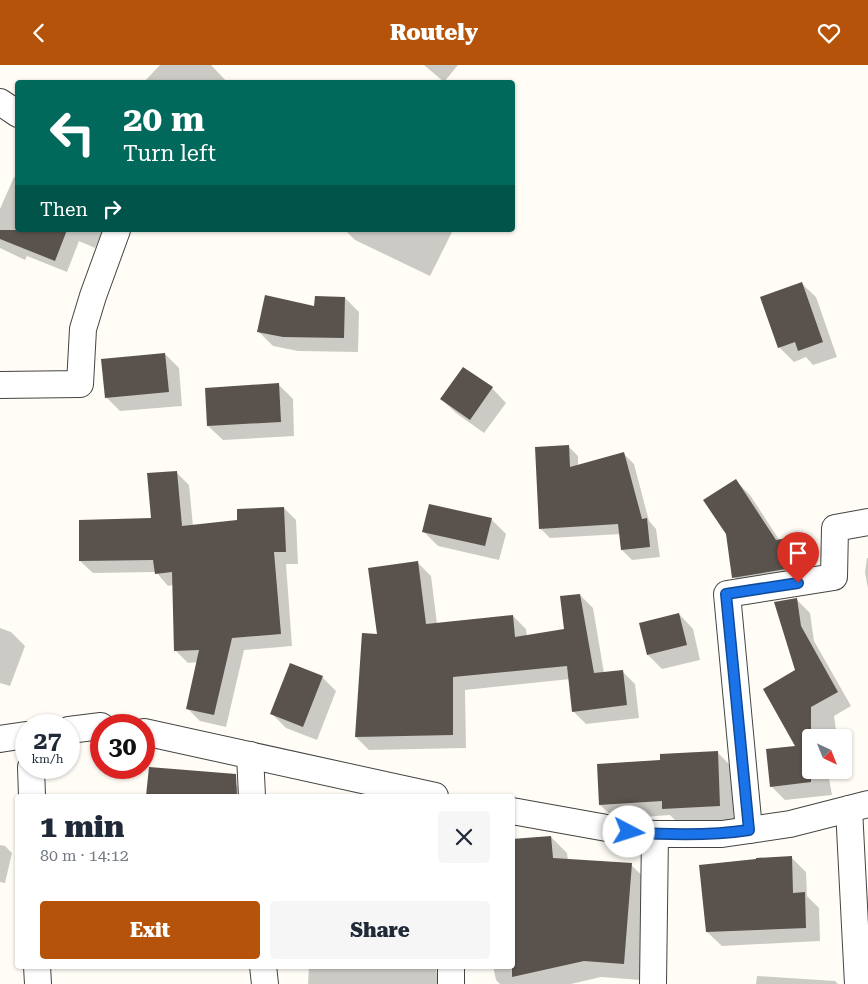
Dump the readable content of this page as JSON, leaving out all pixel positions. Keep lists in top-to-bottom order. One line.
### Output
{"north":"bottom right","page":{"header":"Routely","turn":["20 m","Turn left"],"then":"Then","speed":"27 km/h","limit":"30","heading":["1 min","80 m · 14:12"],"buttons":["Exit","Share"]}}
